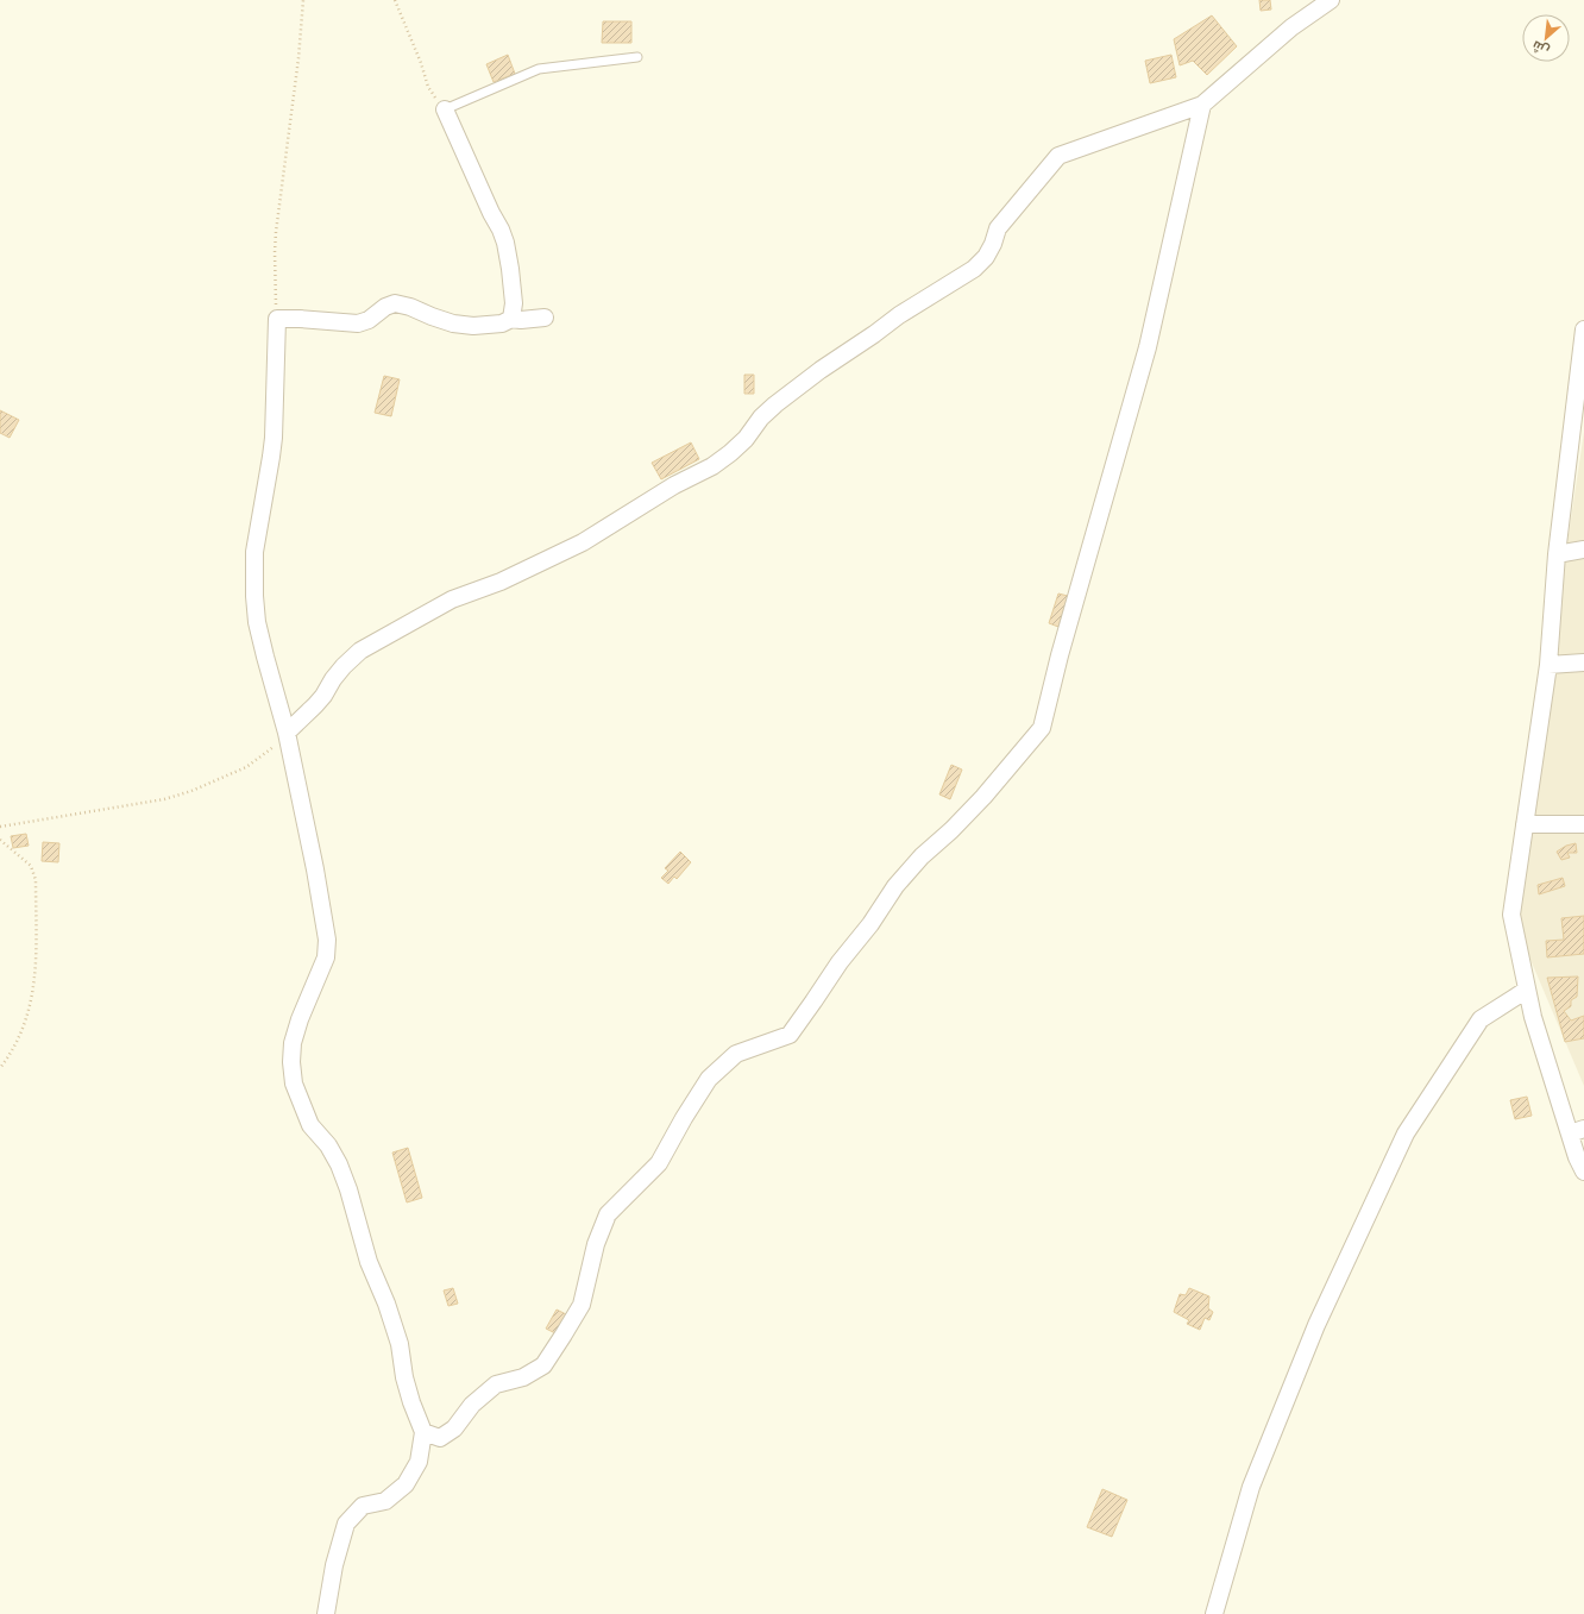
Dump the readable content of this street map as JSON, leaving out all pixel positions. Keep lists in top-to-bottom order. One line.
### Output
{"north":"bottom left"}
